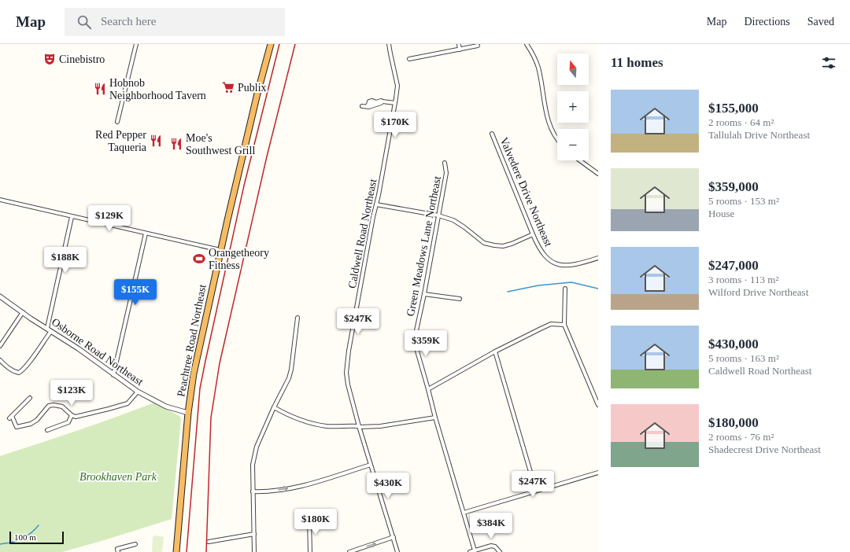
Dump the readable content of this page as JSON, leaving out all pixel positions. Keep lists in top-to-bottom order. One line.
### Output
{"streets":{"highway":["Peachtree Road Northeast"],"street":["Valvedere Drive Northeast","Caldwell Road Northeast","Green Meadows Lane Northeast","Osborne Road Northeast"]},"crossings":[["Peachtree Road Northeast","Osborne Road Northeast"]],"parks":["Brookhaven Park"],"places":{"theatre":["Cinebistro"],"supermarket":["Publix"],"restaurant":["Hobnob Neighborhood Tavern","Red Pepper Taqueria","Moe's Southwest Grill"],"sports":["Orangetheory Fitness"]},"scale_bar":"100 m","north":"top","page":{"header":"Map","search":"Search here","nav":["Map","Directions","Saved"],"heading":"11 homes","map_buttons":["+","−"],"list":[{"name":"$155,000","note":"2 rooms · 64 m² · Tallulah Drive Northeast"},{"name":"$359,000","note":"5 rooms · 153 m² · House"},{"name":"$247,000","note":"3 rooms · 113 m² · Wilford Drive Northeast"},{"name":"$430,000","note":"5 rooms · 163 m² · Caldwell Road Northeast"},{"name":"$180,000","note":"2 rooms · 76 m² · Shadecrest Drive Northeast"}],"price":["$170K","$129K","$188K","$155K","$247K","$359K","$123K","$247K","$430K","$180K","$384K"],"scale":"100 m"}}
